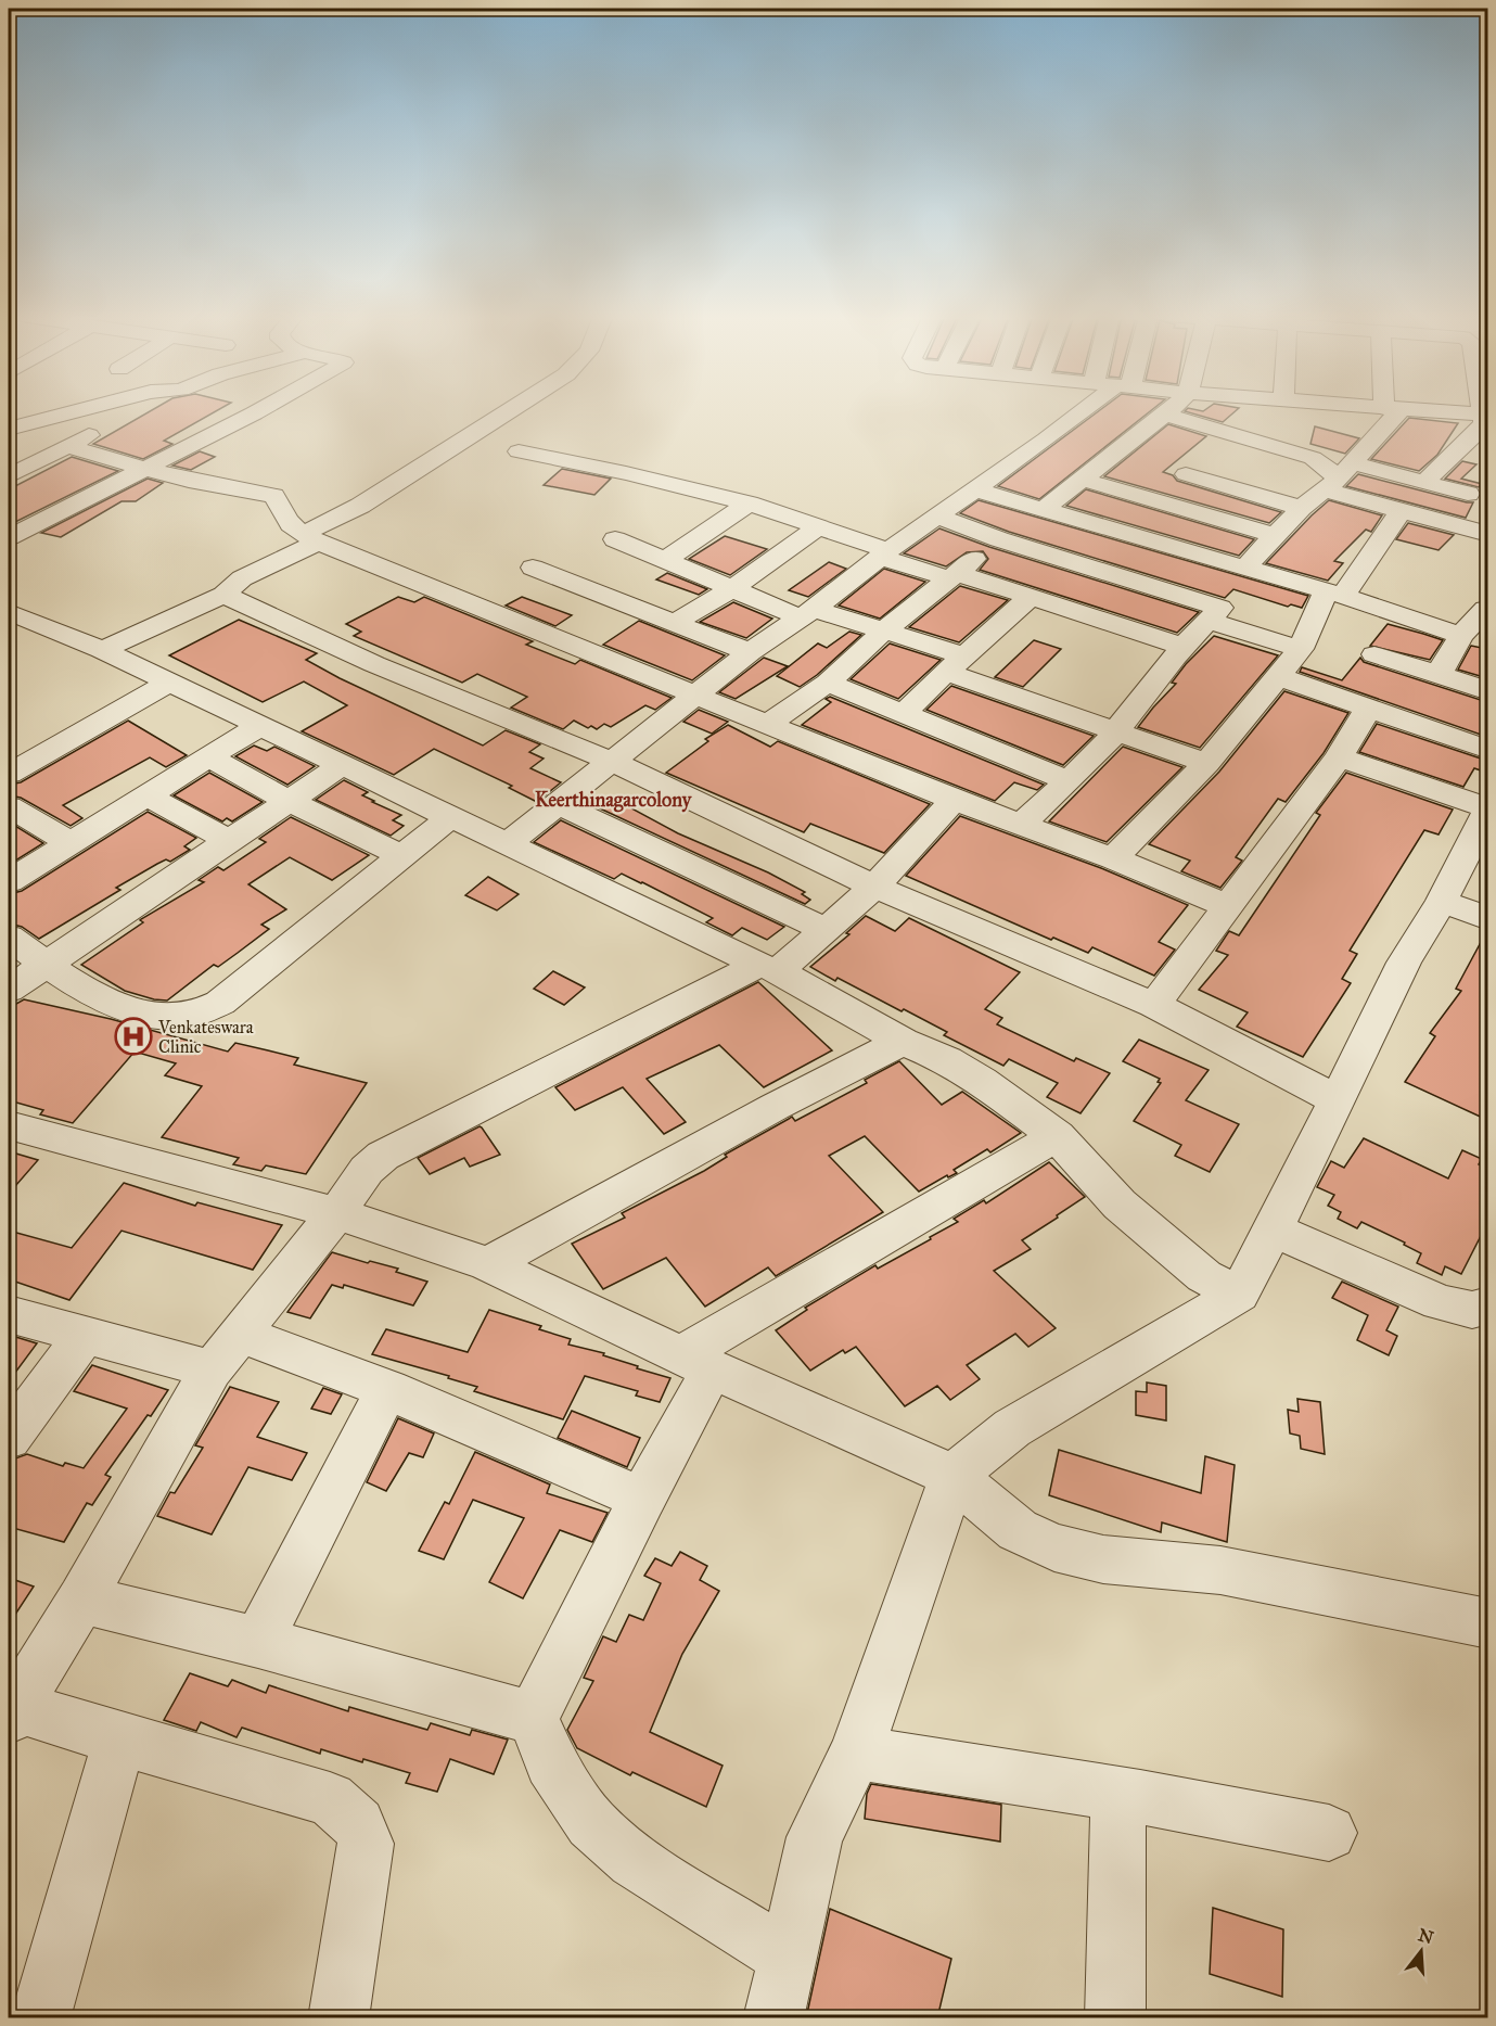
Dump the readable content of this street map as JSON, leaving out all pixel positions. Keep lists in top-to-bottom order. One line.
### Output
{"districts":["Keerthinagarcolony"],"places":{"hospital":["Venkateswara Clinic"]},"north":"top"}
